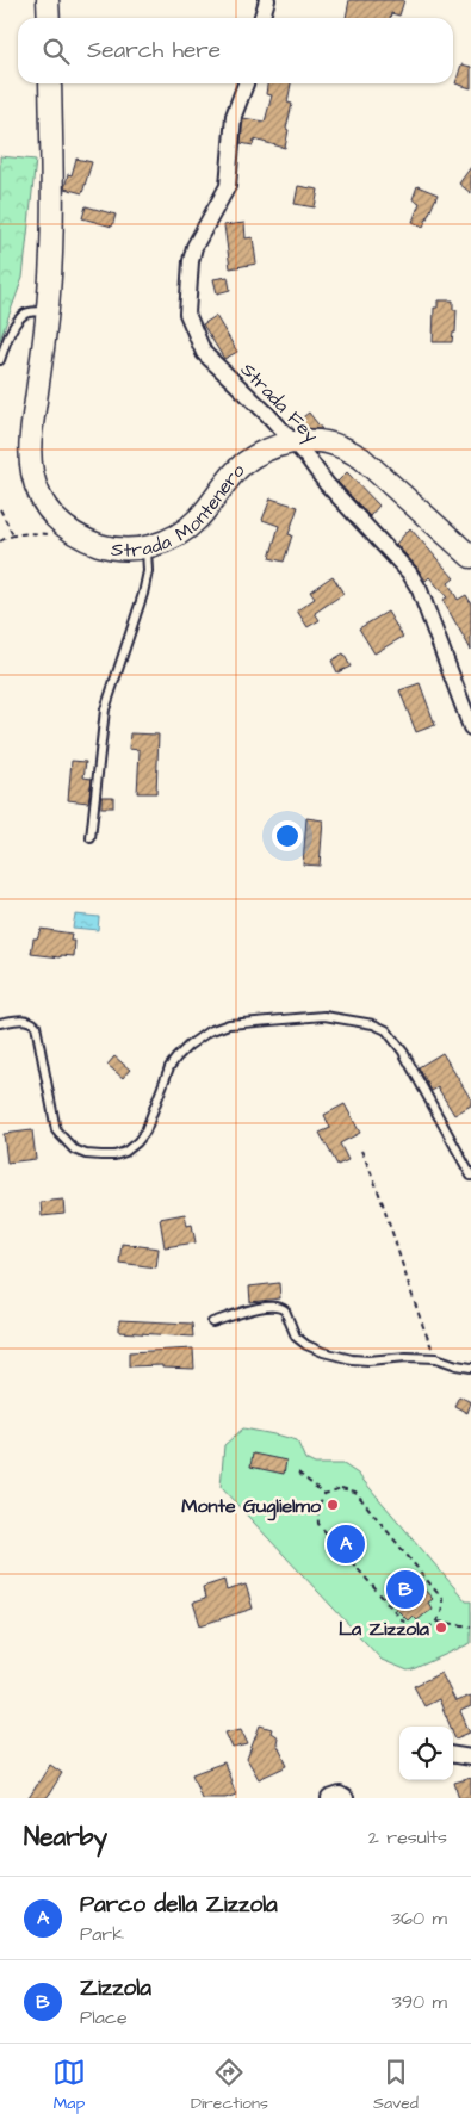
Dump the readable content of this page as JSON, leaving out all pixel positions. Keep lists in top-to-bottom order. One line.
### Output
{"streets":{"main road":["Strada Montenero"],"street":["Strada Fey"]},"crossings":[["Strada Fey","Strada Montenero"]],"places":["Monte Guglielmo","La Zizzola"],"page":{"search":"Search here","pins":["A","B"],"heading":["Nearby","2 results"],"list":[{"mark":"A","name":"Parco della Zizzola","note":"Park","value":"360 m"},{"mark":"B","name":"Zizzola","note":"Place","value":"390 m"}],"nav":["Map","Directions","Saved"]}}
